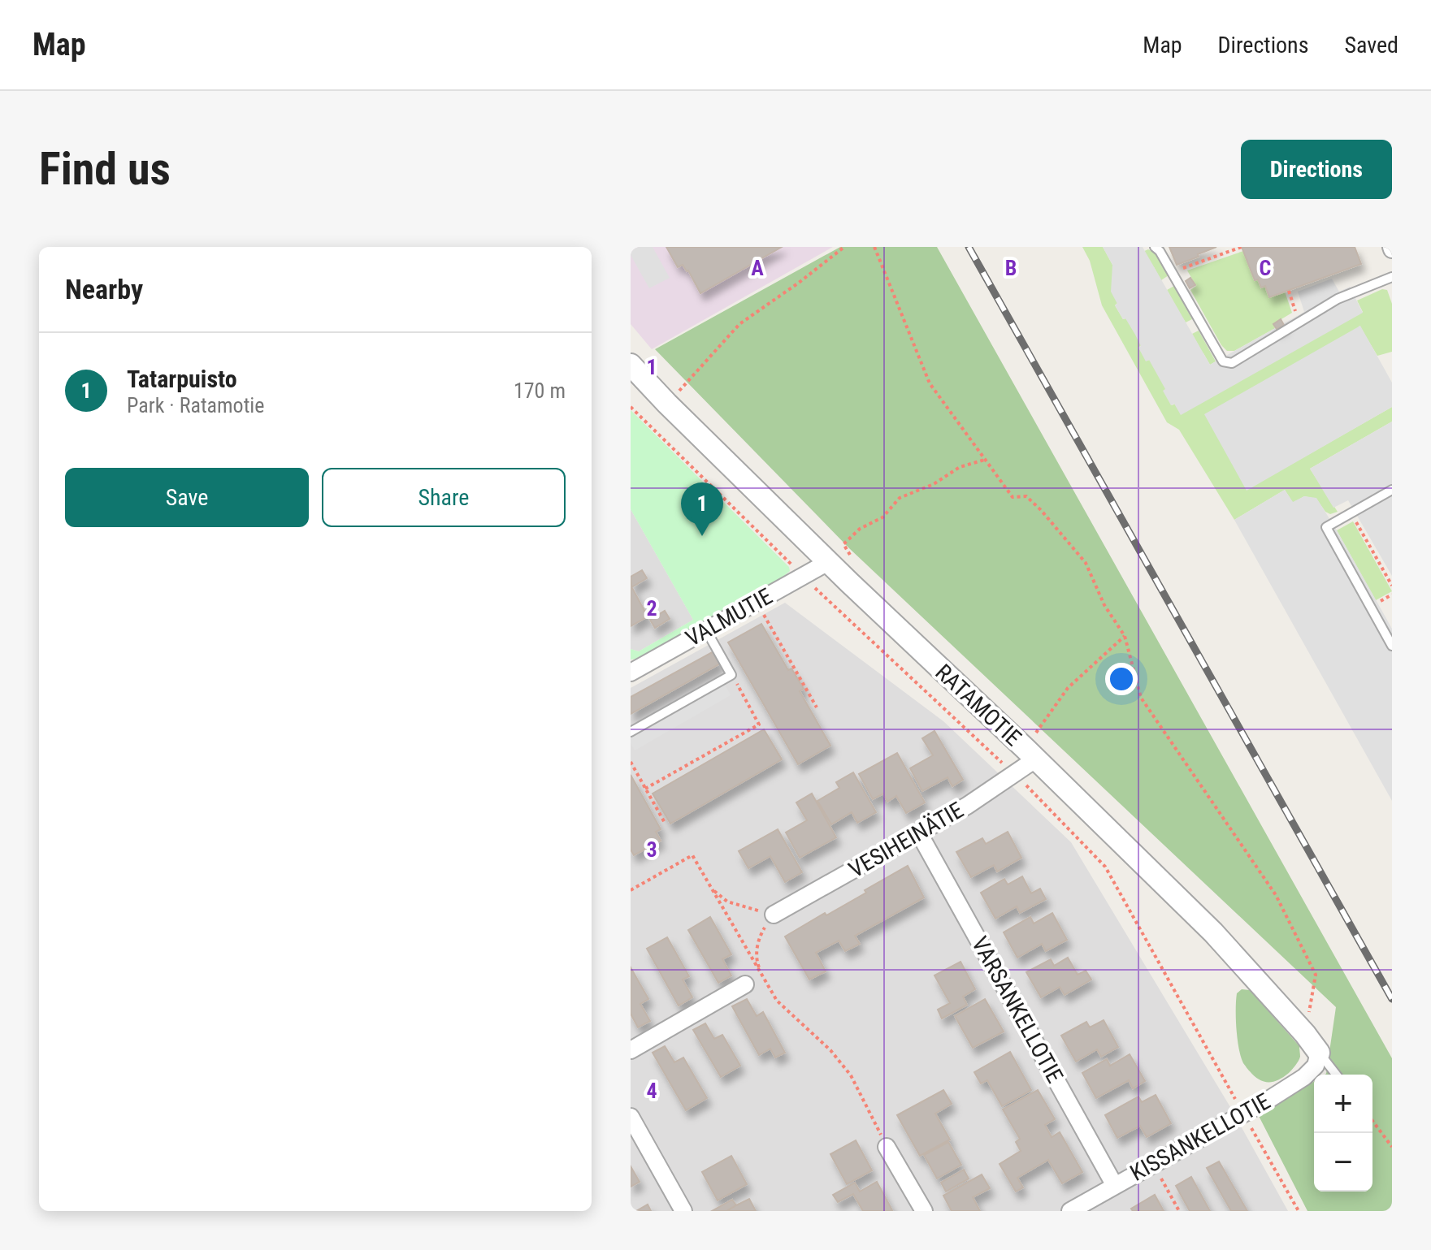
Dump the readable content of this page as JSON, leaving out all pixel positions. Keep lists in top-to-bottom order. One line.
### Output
{"streets":{"street":["VALMUTIE","RATAMOTIE","VESIHEINÄTIE","VARSANKELLOTIE","KISSANKELLOTIE"]},"crossings":[["VALMUTIE","RATAMOTIE"],["RATAMOTIE","VESIHEINÄTIE"],["RATAMOTIE","KISSANKELLOTIE"],["VESIHEINÄTIE","VARSANKELLOTIE"],["VARSANKELLOTIE","KISSANKELLOTIE"]],"page":{"header":"Map","nav":["Map","Directions","Saved"],"buttons":["Directions",["Save","Share"]],"title":"Find us","heading":"Nearby","list":[{"mark":"1","name":"Tatarpuisto","note":"Park · Ratamotie","value":"170 m"}],"pins":"1","map_buttons":["+","−"]},"grid":{"columns":["A","B","C"],"rows":["1","2","3","4"]}}
